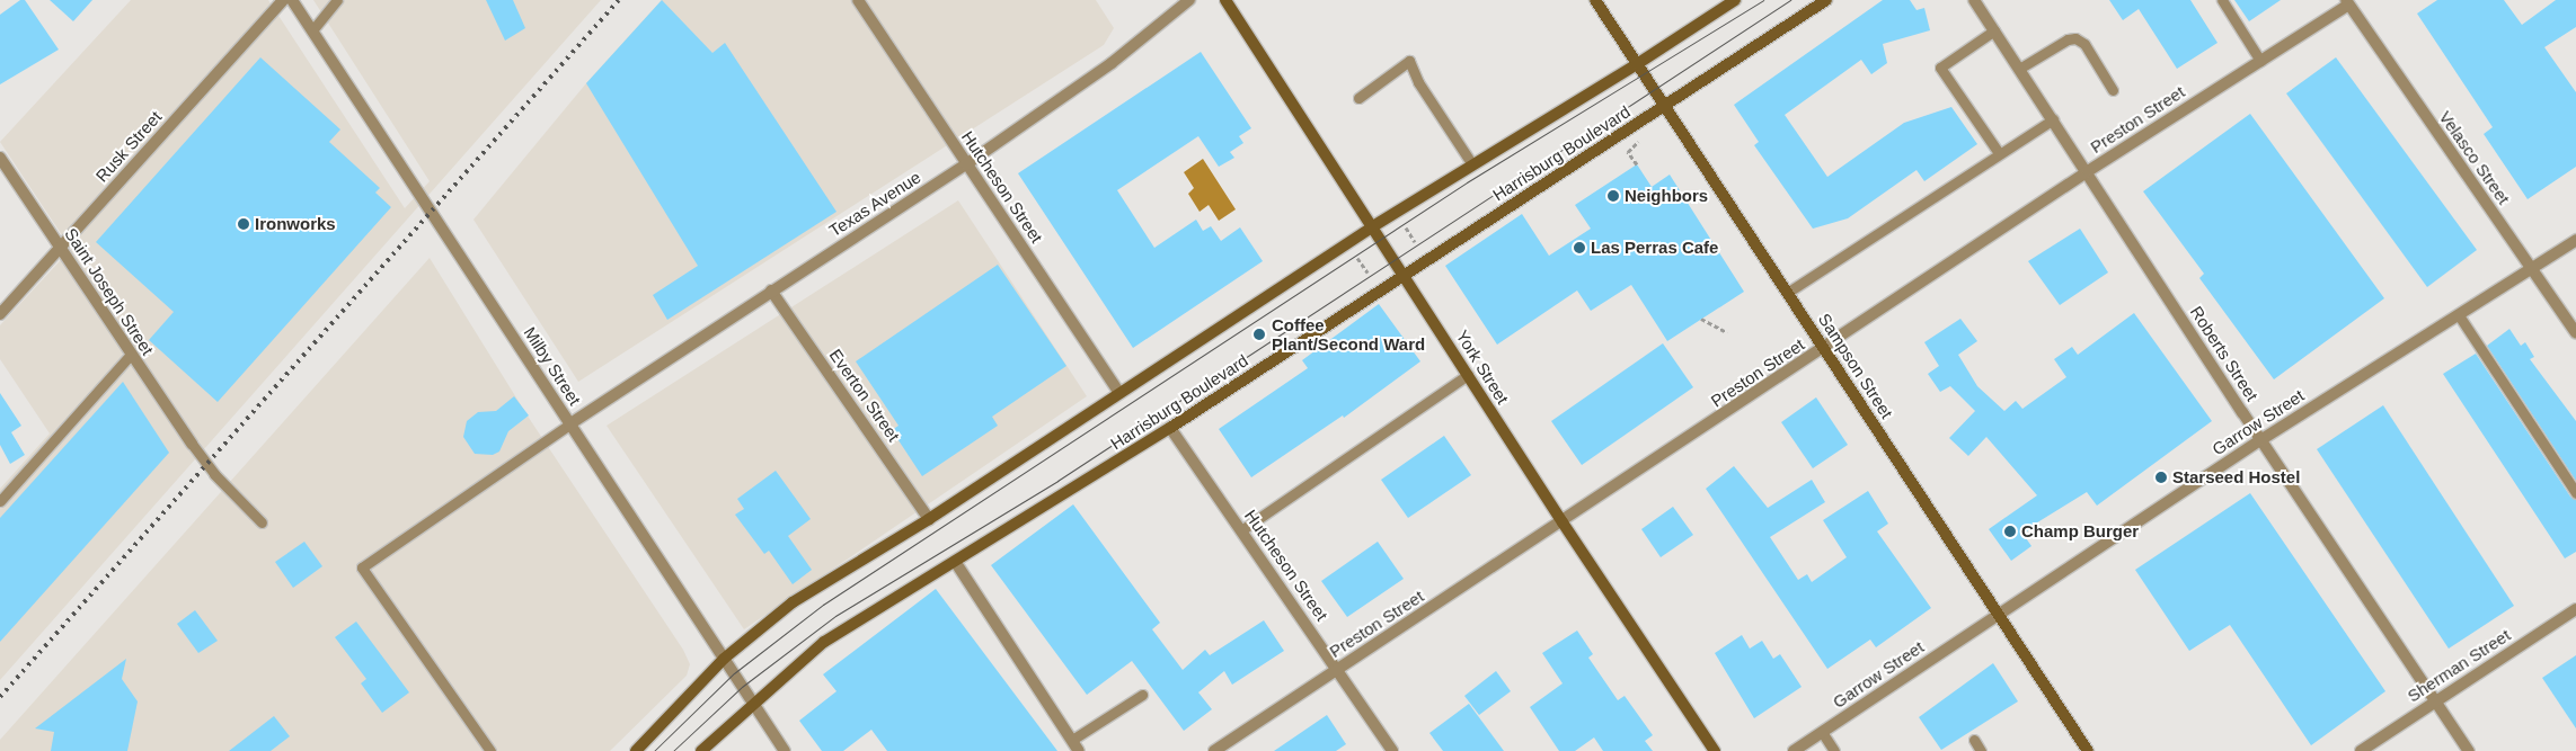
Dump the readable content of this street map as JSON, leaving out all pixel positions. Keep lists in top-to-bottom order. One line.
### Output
{"streets":{"main road":["Harrisburg Boulevard","Sampson Street","York Street"],"street":["Preston Street","Rusk Street","Velasco Street","Hutcheson Street","Texas Avenue","Saint Joseph Street","Roberts Street","Milby Street","Everton Street","Garrow Street","Sherman Street"]},"crossings":[["Preston Street","Velasco Street"],["Preston Street","Hutcheson Street"],["Preston Street","Roberts Street"],["Preston Street","Sampson Street"],["Preston Street","York Street"],["Rusk Street","Saint Joseph Street"],["Harrisburg Boulevard","Hutcheson Street"],["Harrisburg Boulevard","Milby Street"],["Harrisburg Boulevard","Sampson Street"],["Harrisburg Boulevard","York Street"],["Harrisburg Boulevard","Everton Street"],["Velasco Street","Garrow Street"],["Hutcheson Street","Texas Avenue"],["Texas Avenue","Milby Street"],["Texas Avenue","Everton Street"],["Roberts Street","Garrow Street"],["Roberts Street","Sherman Street"],["Sampson Street","Garrow Street"]],"places":["Neighbors","Ironworks","Las Perras Cafe","Coffee Plant/Second Ward","Starseed Hostel","Champ Burger"]}
